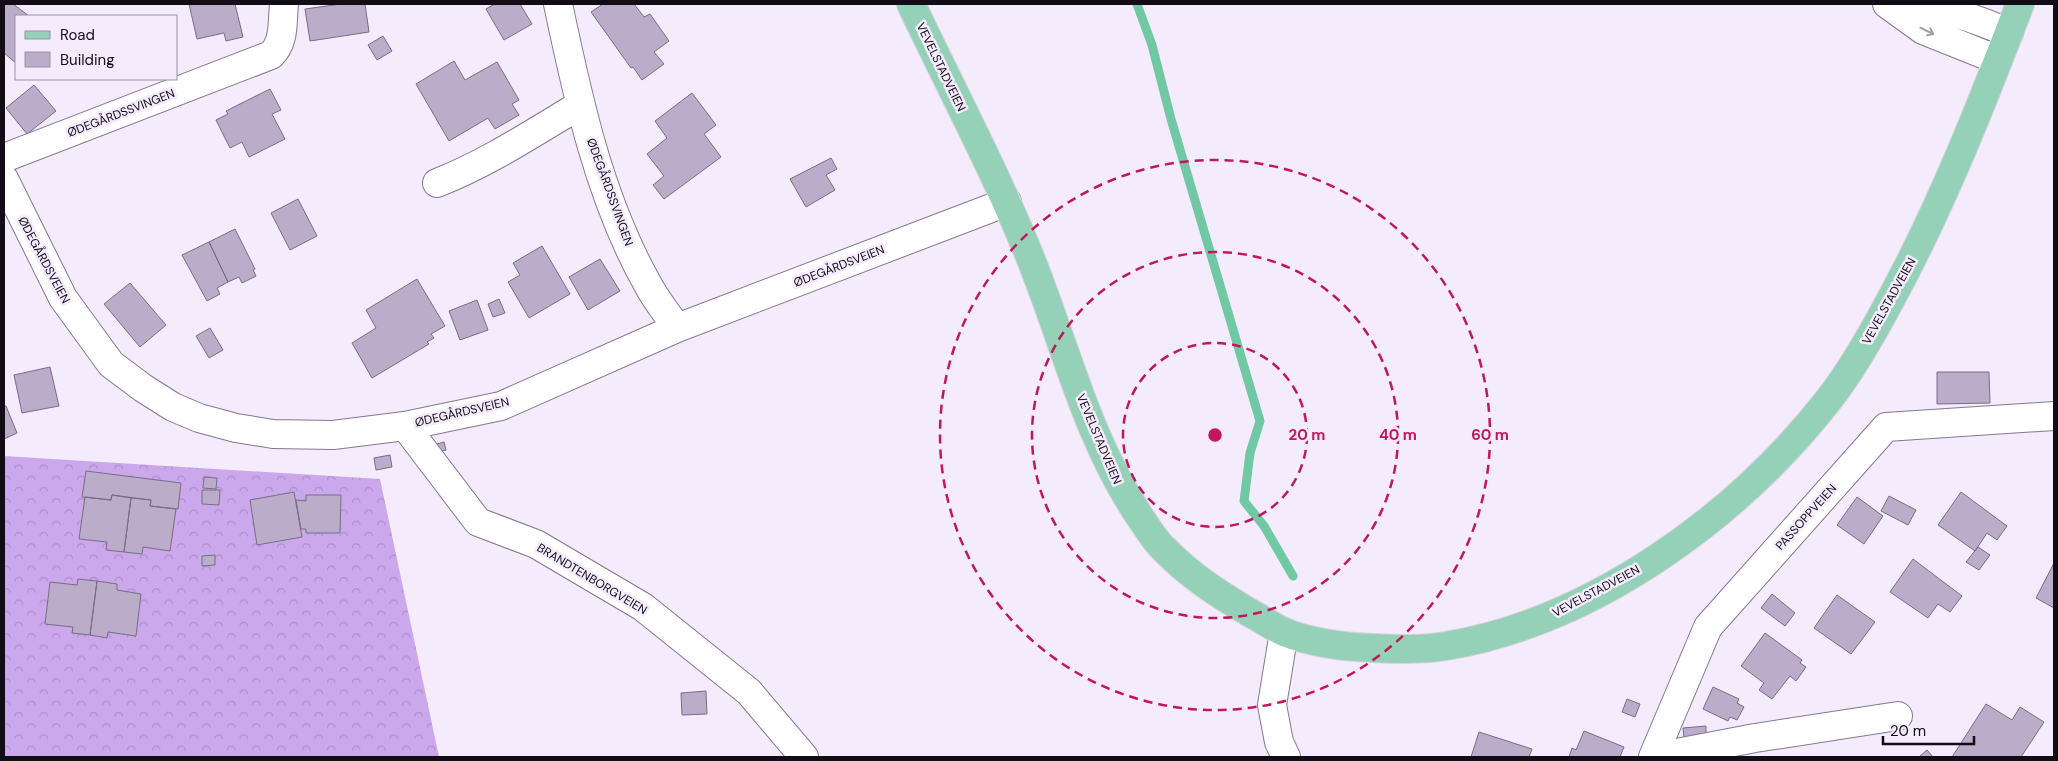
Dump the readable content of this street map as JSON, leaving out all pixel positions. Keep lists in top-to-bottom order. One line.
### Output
{"streets":{"main road":["VEVELSTADVEIEN"],"street":["ØDEGÅRDSSVINGEN","ØDEGÅRDSVEIEN","PASSOPPVEIEN","BRANDTENBORGVEIEN"]},"crossings":[["VEVELSTADVEIEN","ØDEGÅRDSVEIEN"],["ØDEGÅRDSSVINGEN","ØDEGÅRDSVEIEN"],["ØDEGÅRDSVEIEN","BRANDTENBORGVEIEN"]],"legend":["Road","Building"],"scale_bar":"20 m","rings":["20 m","40 m","60 m"]}
